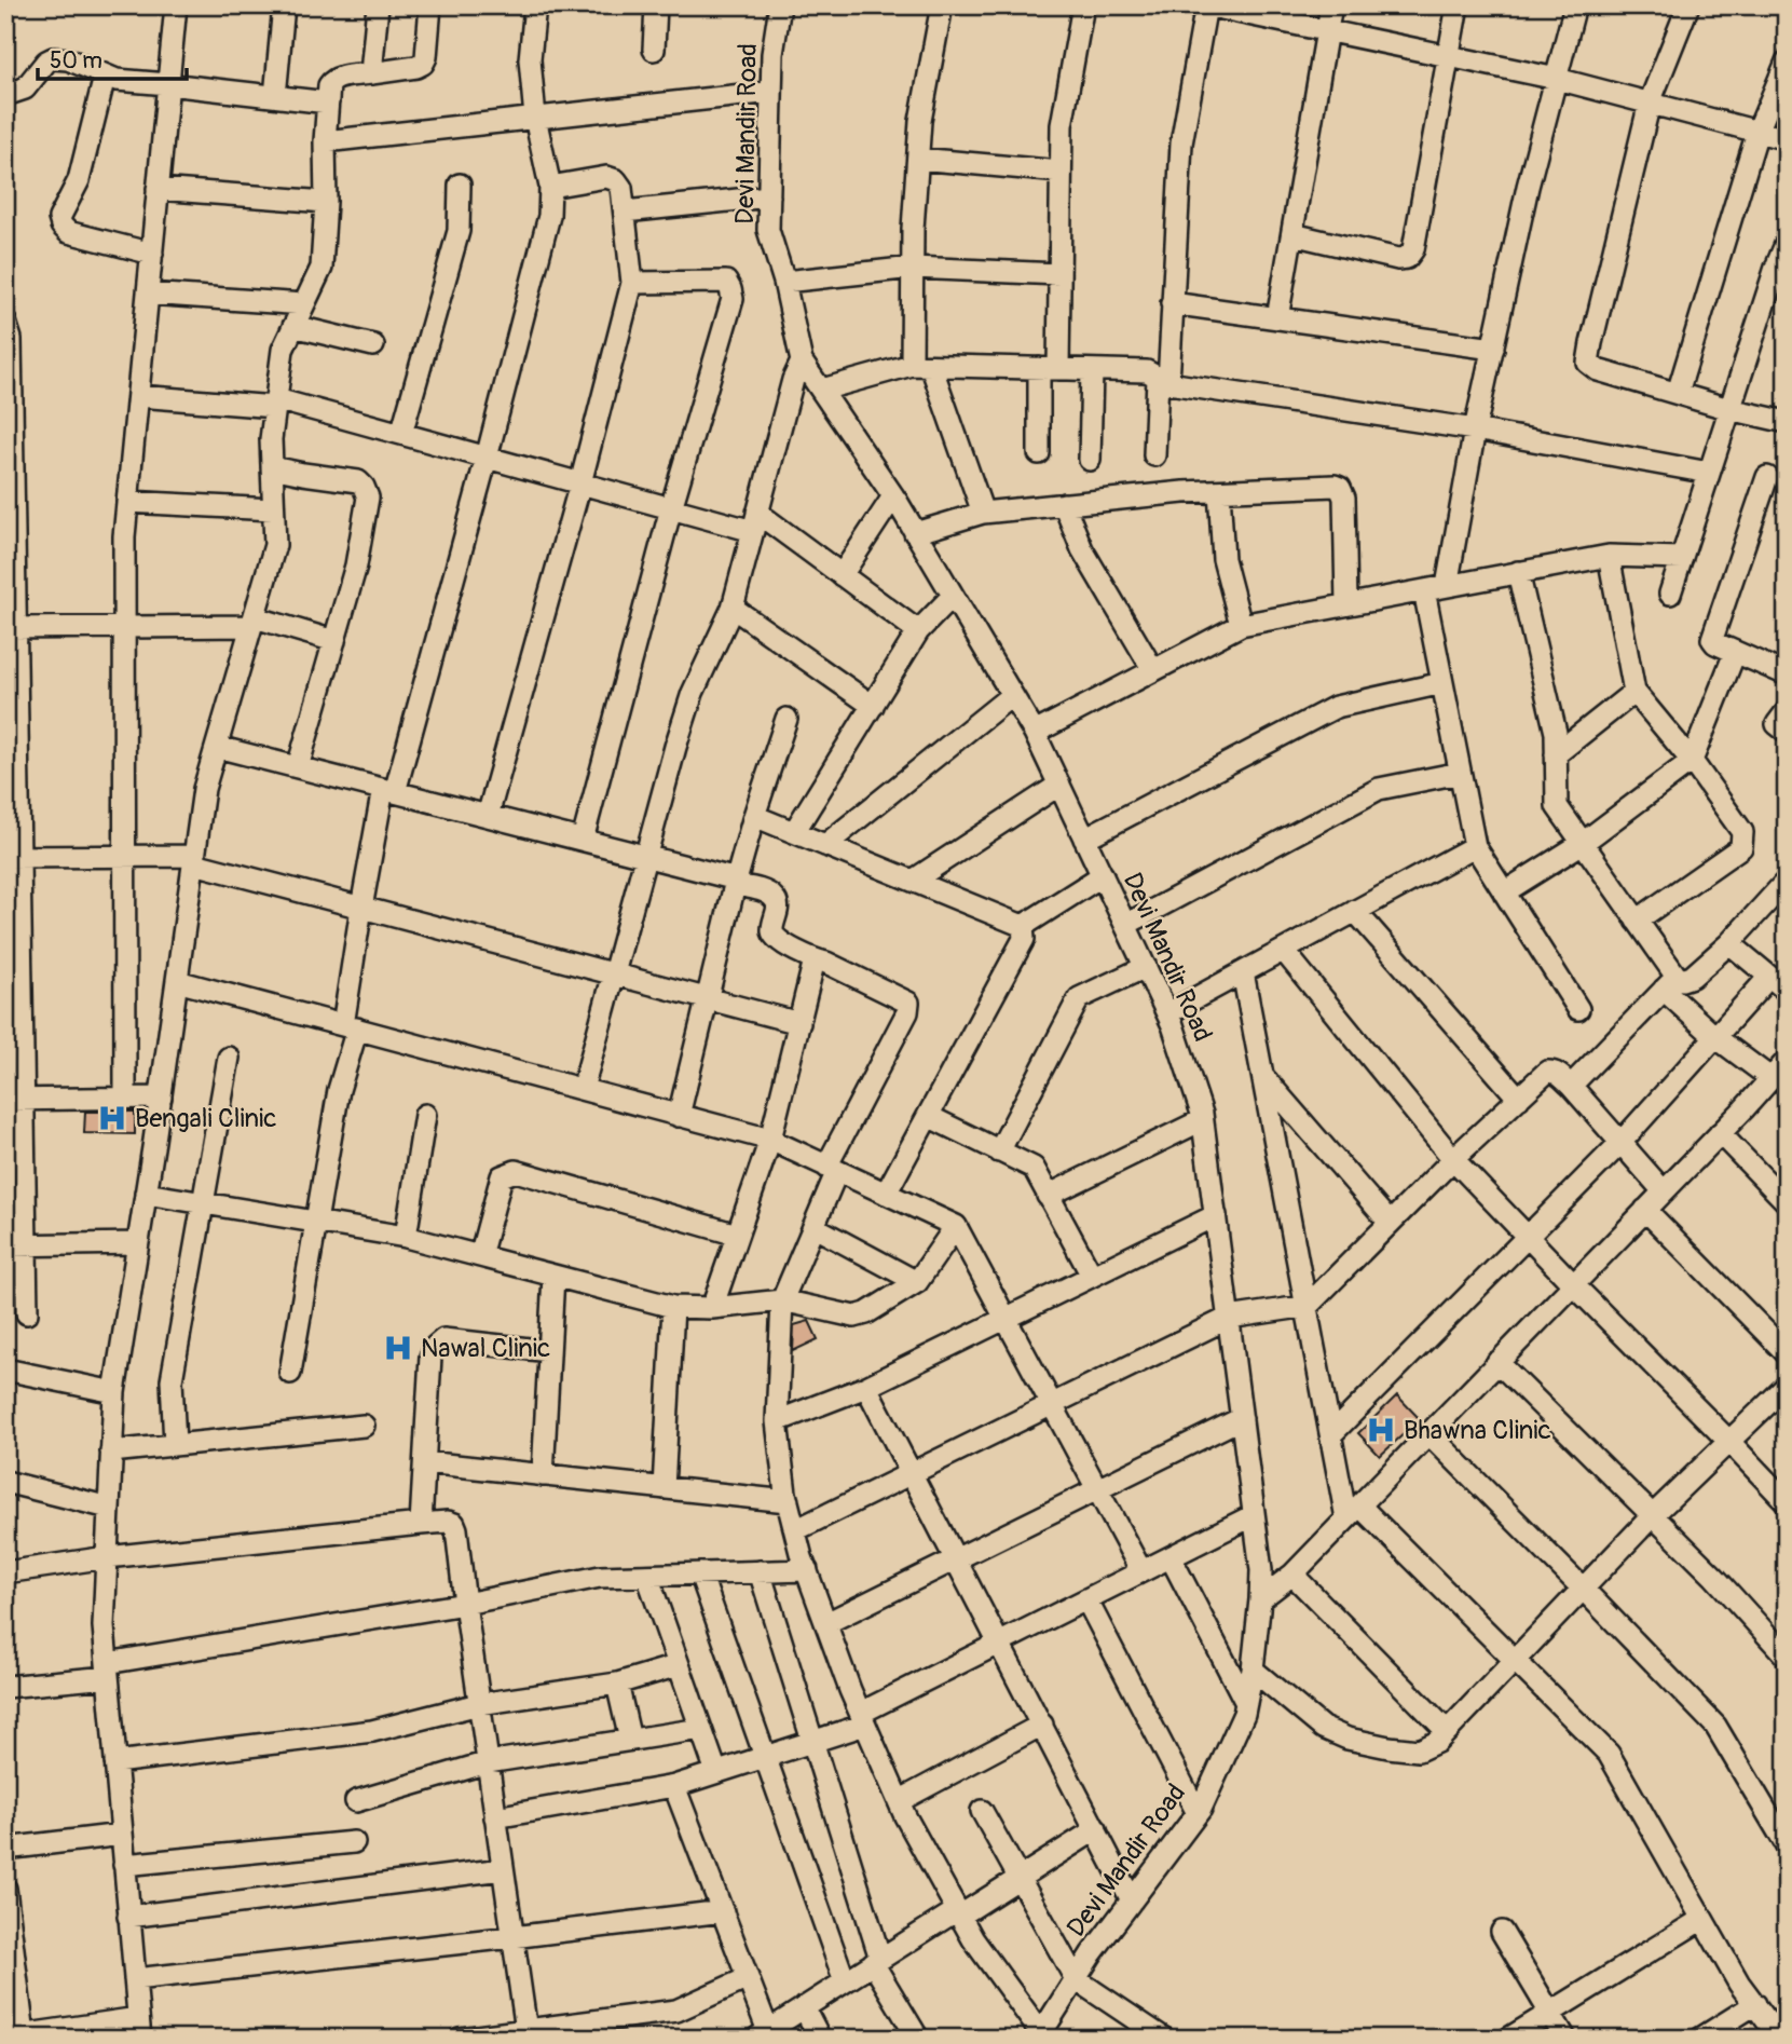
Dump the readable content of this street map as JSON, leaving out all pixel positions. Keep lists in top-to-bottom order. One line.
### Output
{"streets":{"street":["Devi Mandir Road"]},"places":{"hospital":["Bengali Clinic","Nawal Clinic","Bhawna Clinic"]},"scale_bar":"50 m"}
